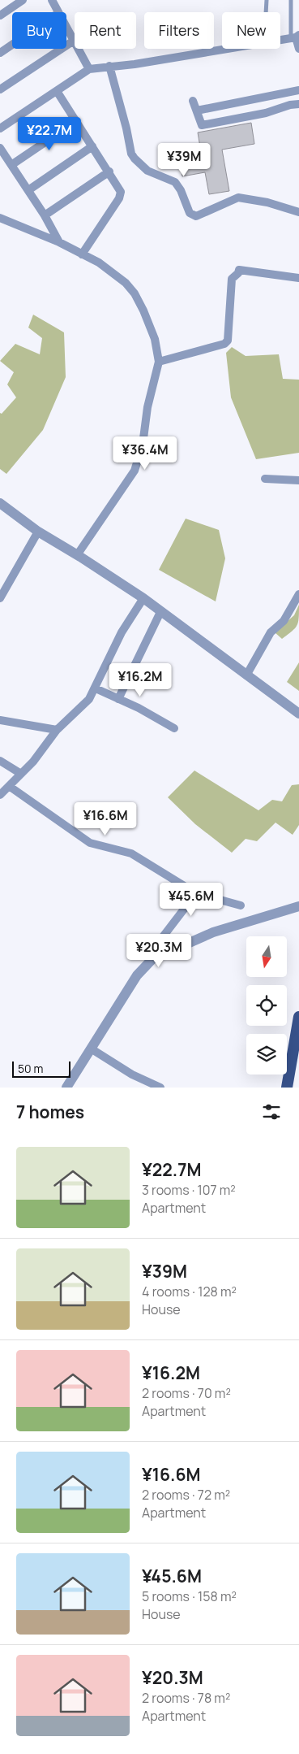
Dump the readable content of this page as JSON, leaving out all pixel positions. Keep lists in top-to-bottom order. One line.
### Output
{"scale_bar":"50 m","north":"bottom","page":{"chip":["Buy","Rent","Filters","New"],"price":["¥22.7M","¥39M","¥36.4M","¥16.2M","¥16.6M","¥45.6M","¥20.3M"],"scale":"50 m","heading":"7 homes","list":[{"name":"¥22.7M","note":"3 rooms · 107 m² · Apartment"},{"name":"¥39M","note":"4 rooms · 128 m² · House"},{"name":"¥16.2M","note":"2 rooms · 70 m² · Apartment"},{"name":"¥16.6M","note":"2 rooms · 72 m² · Apartment"},{"name":"¥45.6M","note":"5 rooms · 158 m² · House"},{"name":"¥20.3M","note":"2 rooms · 78 m² · Apartment"}]}}
